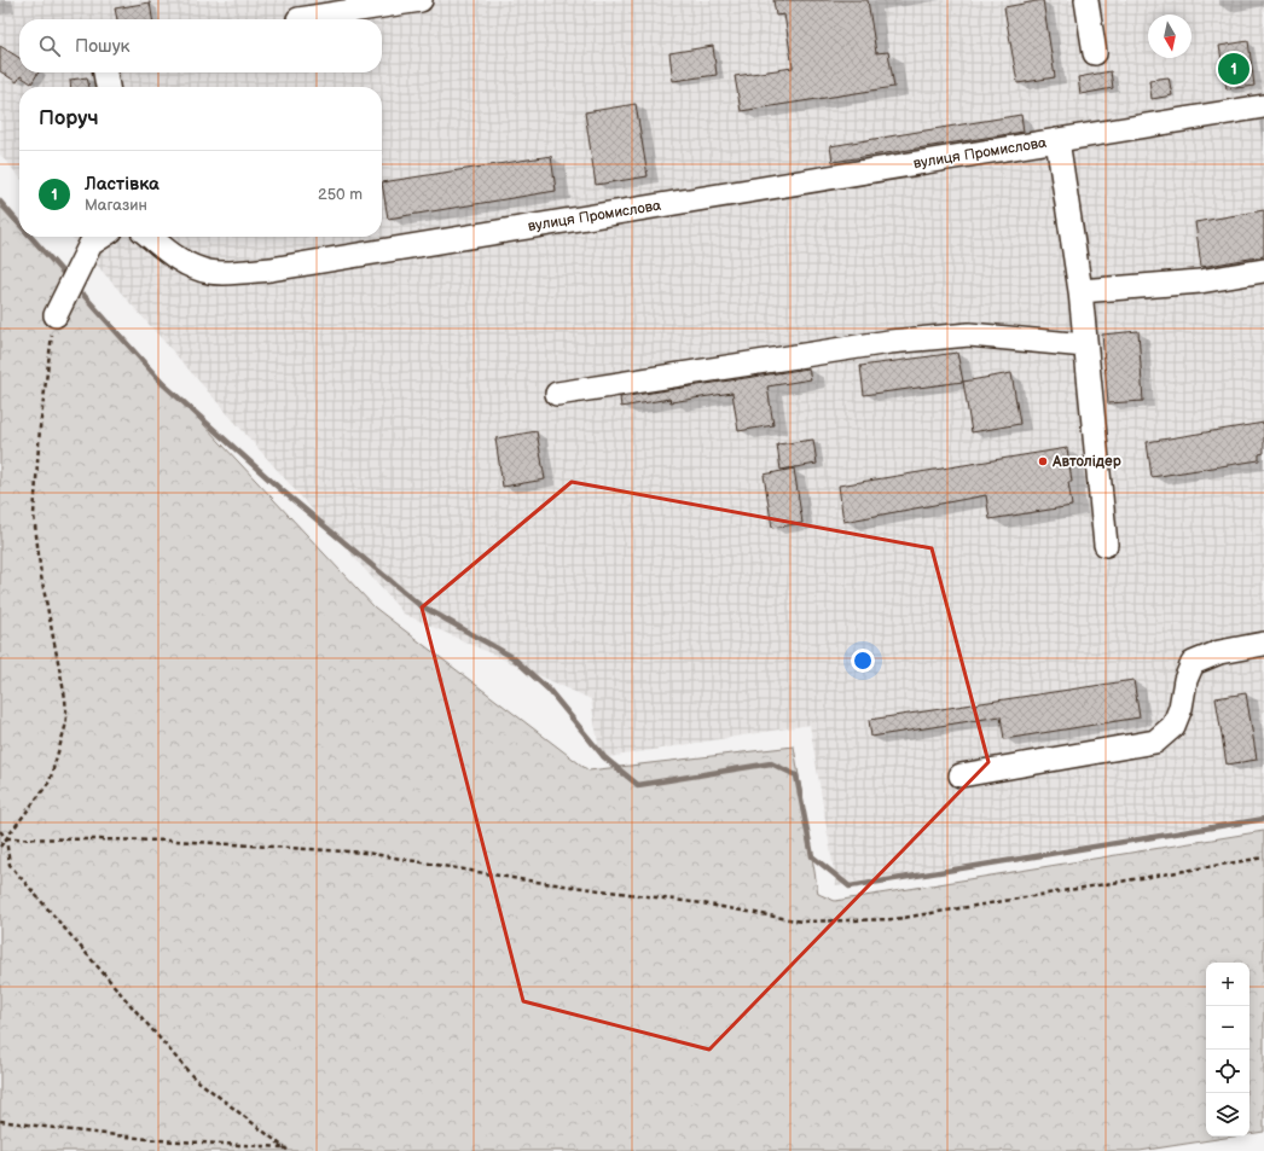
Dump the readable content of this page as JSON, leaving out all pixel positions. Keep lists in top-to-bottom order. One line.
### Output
{"streets":{"street":["вулиця Промислова"]},"places":["Автолідер"],"north":"bottom","page":{"search":"Пошук","pins":"1","heading":"Поруч","list":[{"mark":"1","name":"Ластівка","note":"Магазин","value":"250 m"}],"map_buttons":["+","−"]}}
